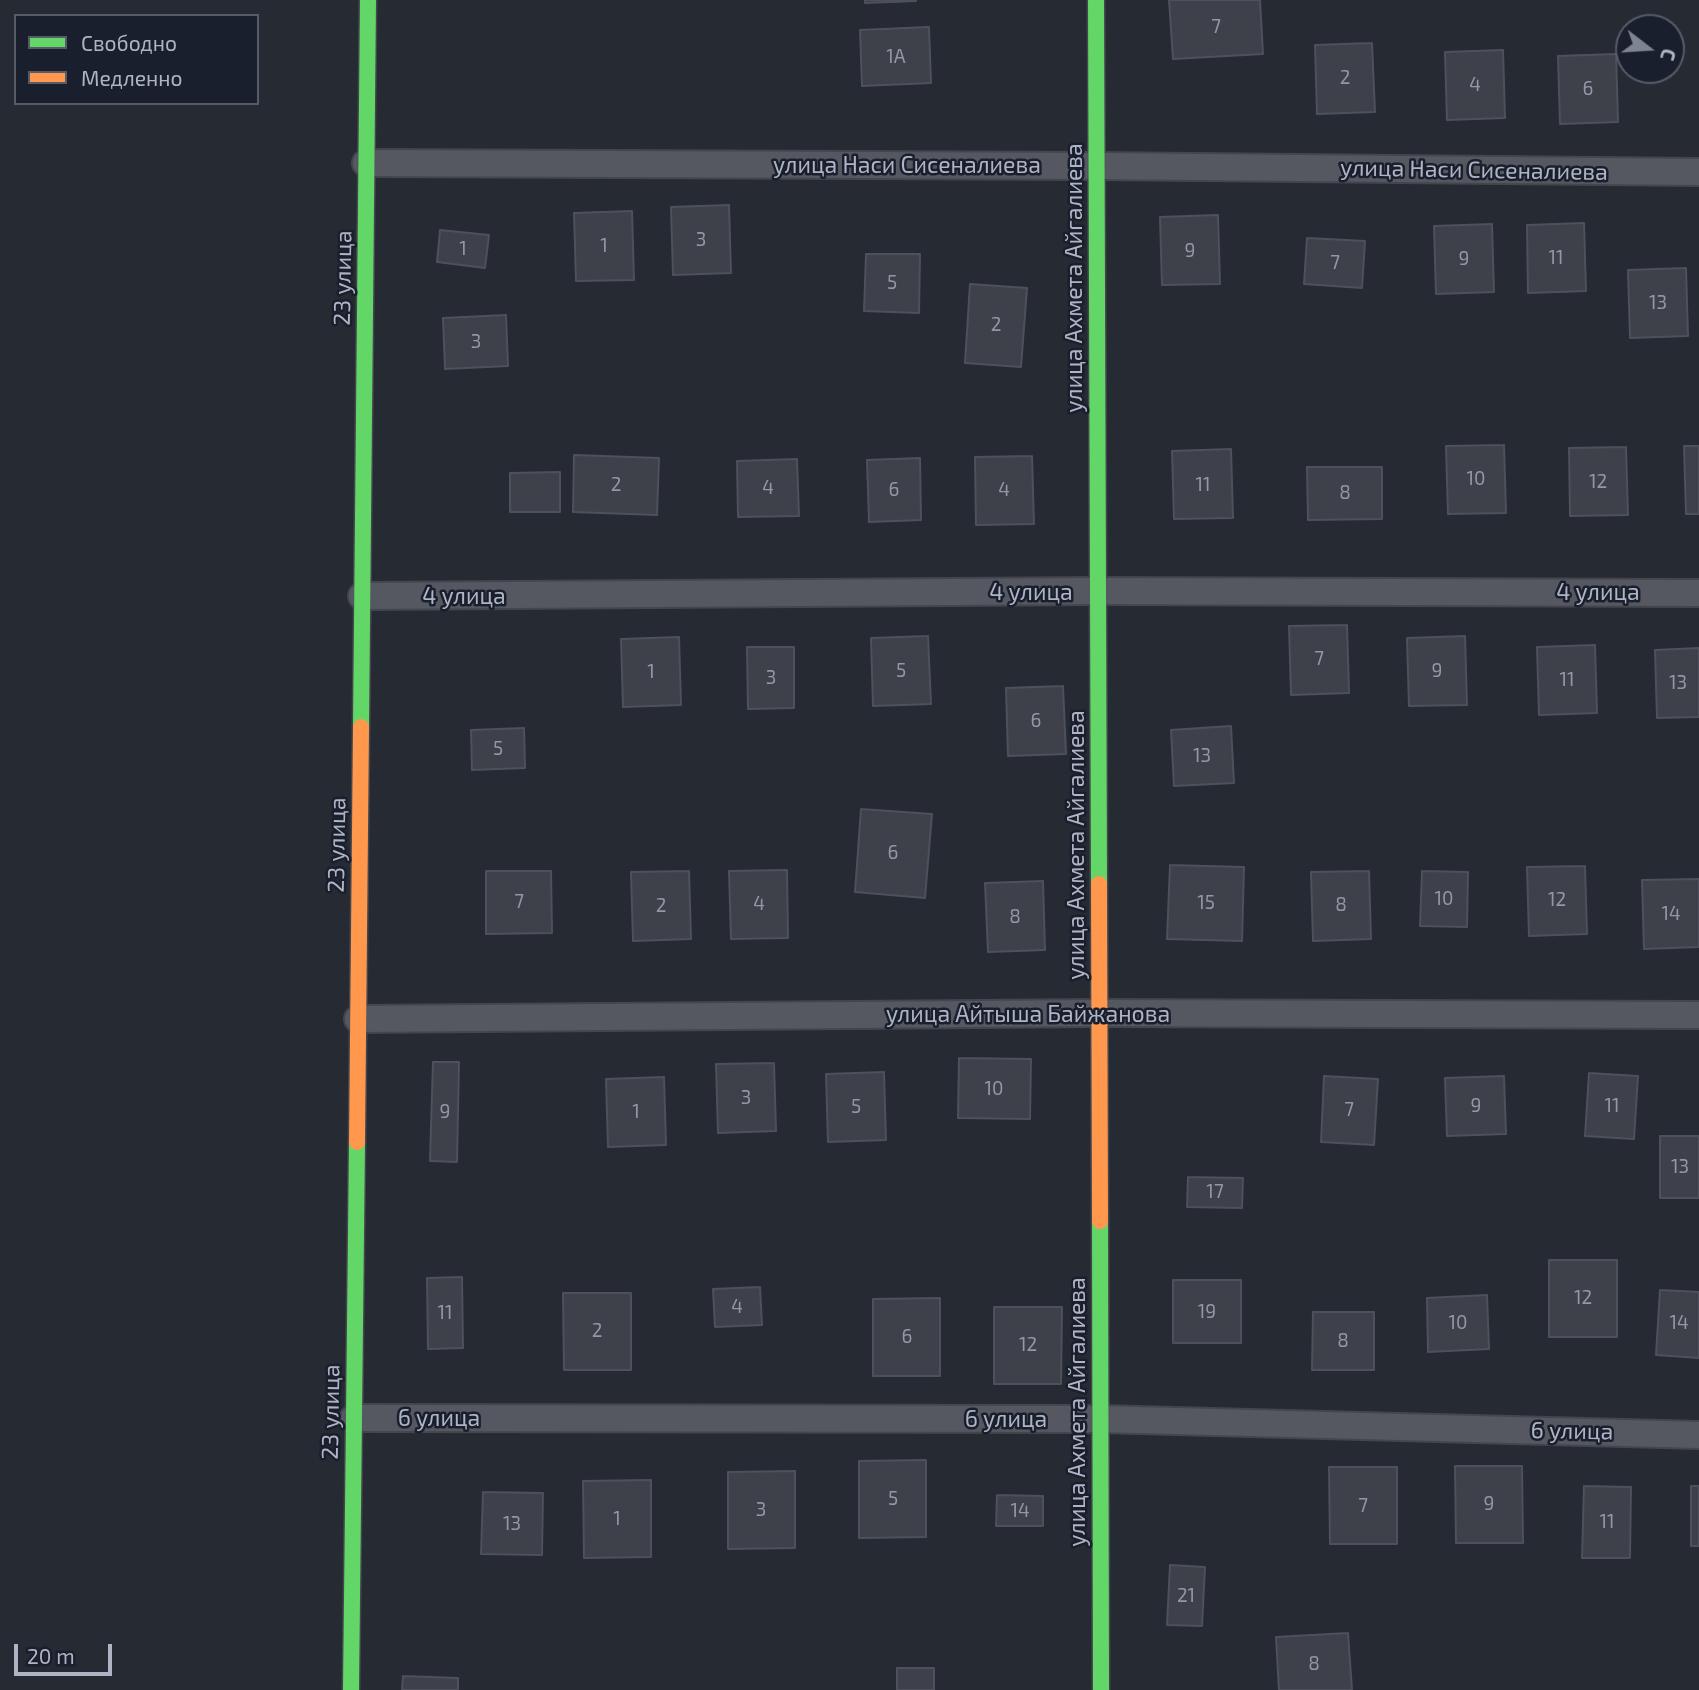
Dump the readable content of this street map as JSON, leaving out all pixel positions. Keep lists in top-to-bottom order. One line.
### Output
{"streets":{"street":["улица Наси Сисеналиева","23 улица","улица Ахмета Айгалиева","4 улица","улица Айтыша Байжанова","6 улица"]},"crossings":[["улица Наси Сисеналиева","23 улица"],["улица Наси Сисеналиева","улица Ахмета Айгалиева"],["23 улица","4 улица"],["23 улица","улица Айтыша Байжанова"],["23 улица","6 улица"],["улица Ахмета Айгалиева","4 улица"],["улица Ахмета Айгалиева","улица Айтыша Байжанова"],["улица Ахмета Айгалиева","6 улица"]],"house_numbers":["7","1А","2","4","6","3","1","1","9","11","9","7","5","13","2","3","10","12","2","11","4","6","4","8","7","5","9","1","3","11","13","6","5","13","6","10","12","7","15","4","8","2","14","8","10","3","9","11","5","7","9","1","13","17","12","4","19","11","10","14","2","6","8","12","5","9","7","3","14","1","11","13","21","8"],"legend":["Свободно","Медленно"],"scale_bar":"20 m","north":"right"}
